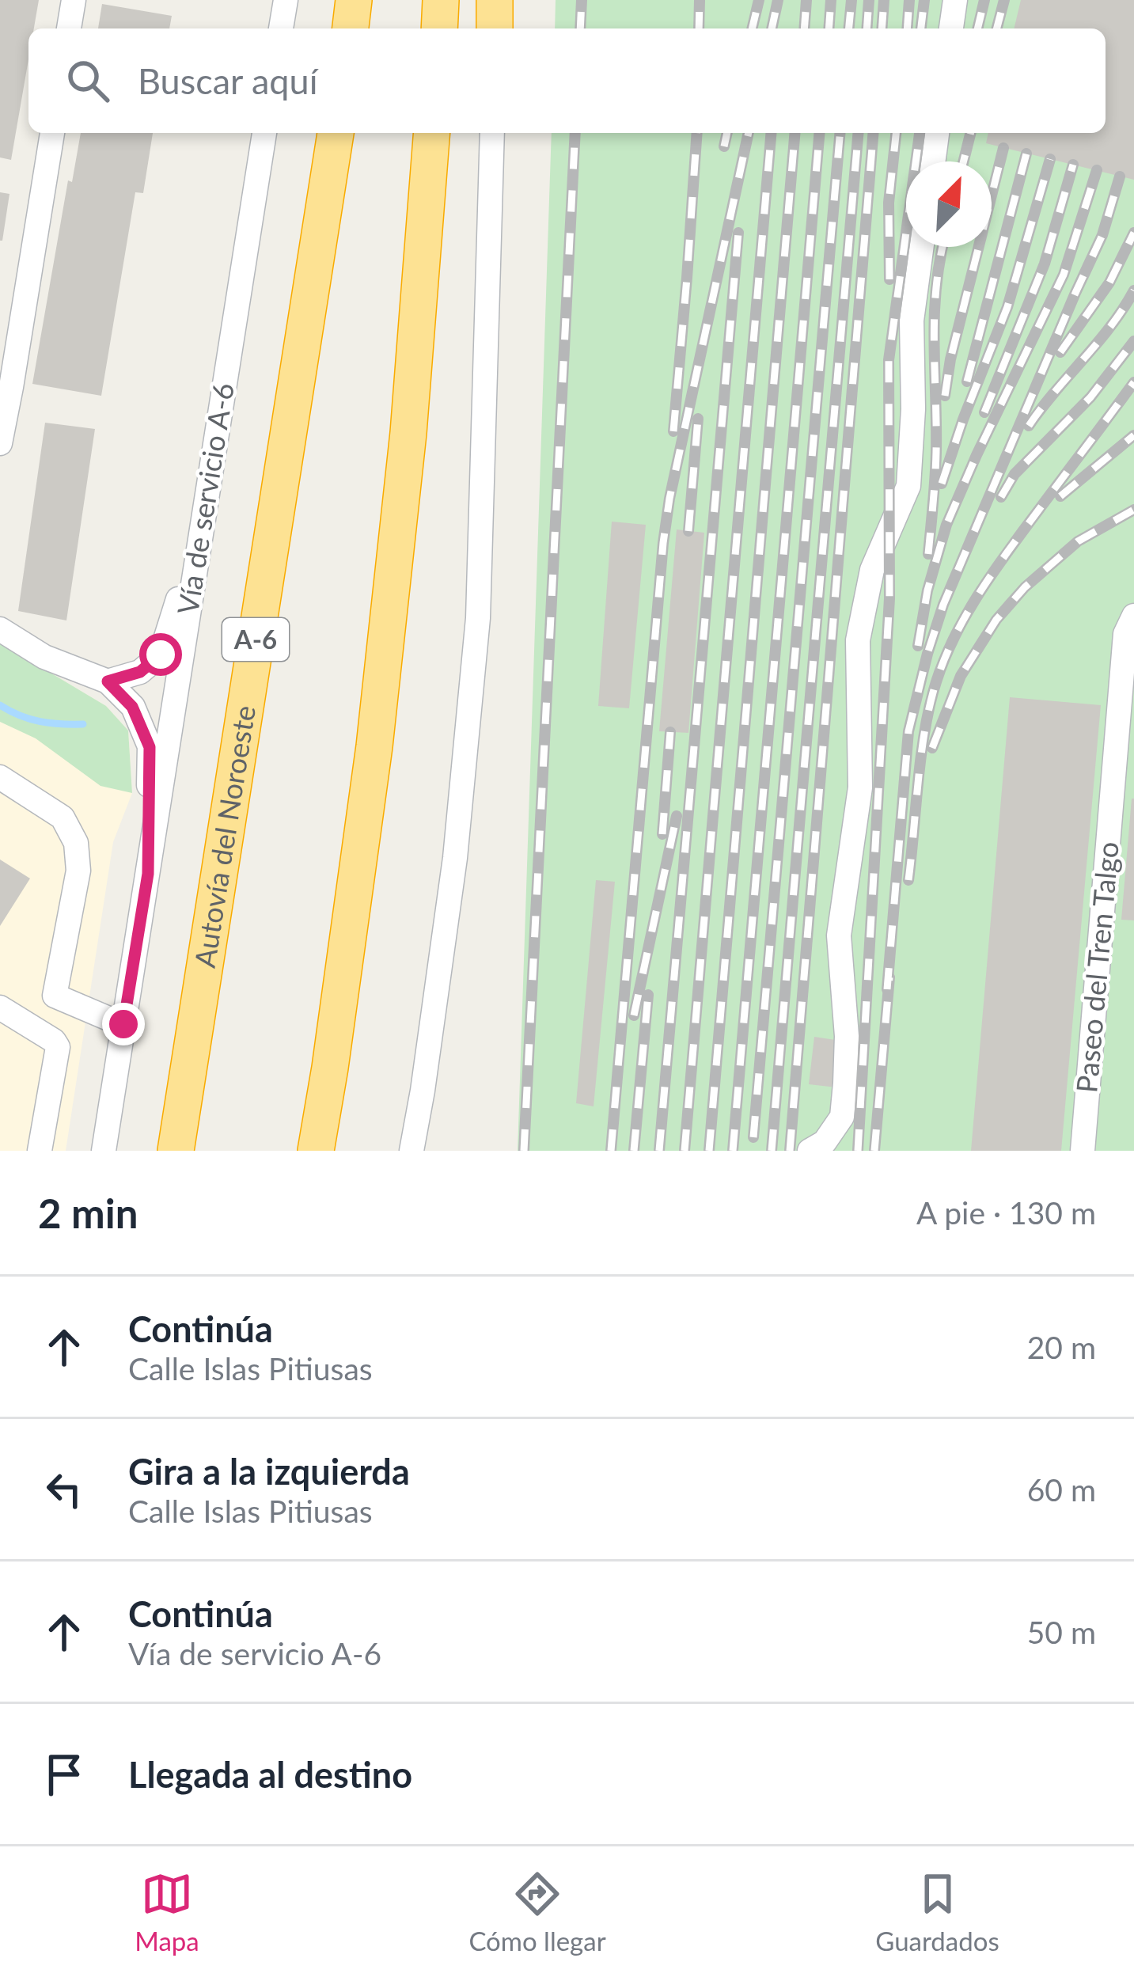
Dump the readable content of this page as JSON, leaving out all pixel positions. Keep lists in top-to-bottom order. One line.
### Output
{"streets":{"highway":["A-6","Autovía del Noroeste"],"street":["Vía de servicio A-6","Paseo del Tren Talgo"]},"north":"top right","page":{"search":"Buscar aquí","heading":["2 min","A pie · 130 m"],"list":[["Continúa","Calle Islas Pitiusas","20 m"],["Gira a la izquierda","Calle Islas Pitiusas","60 m"],["Continúa","Vía de servicio A-6","50 m"],"Llegada al destino"],"nav":["Mapa","Cómo llegar","Guardados"]}}
